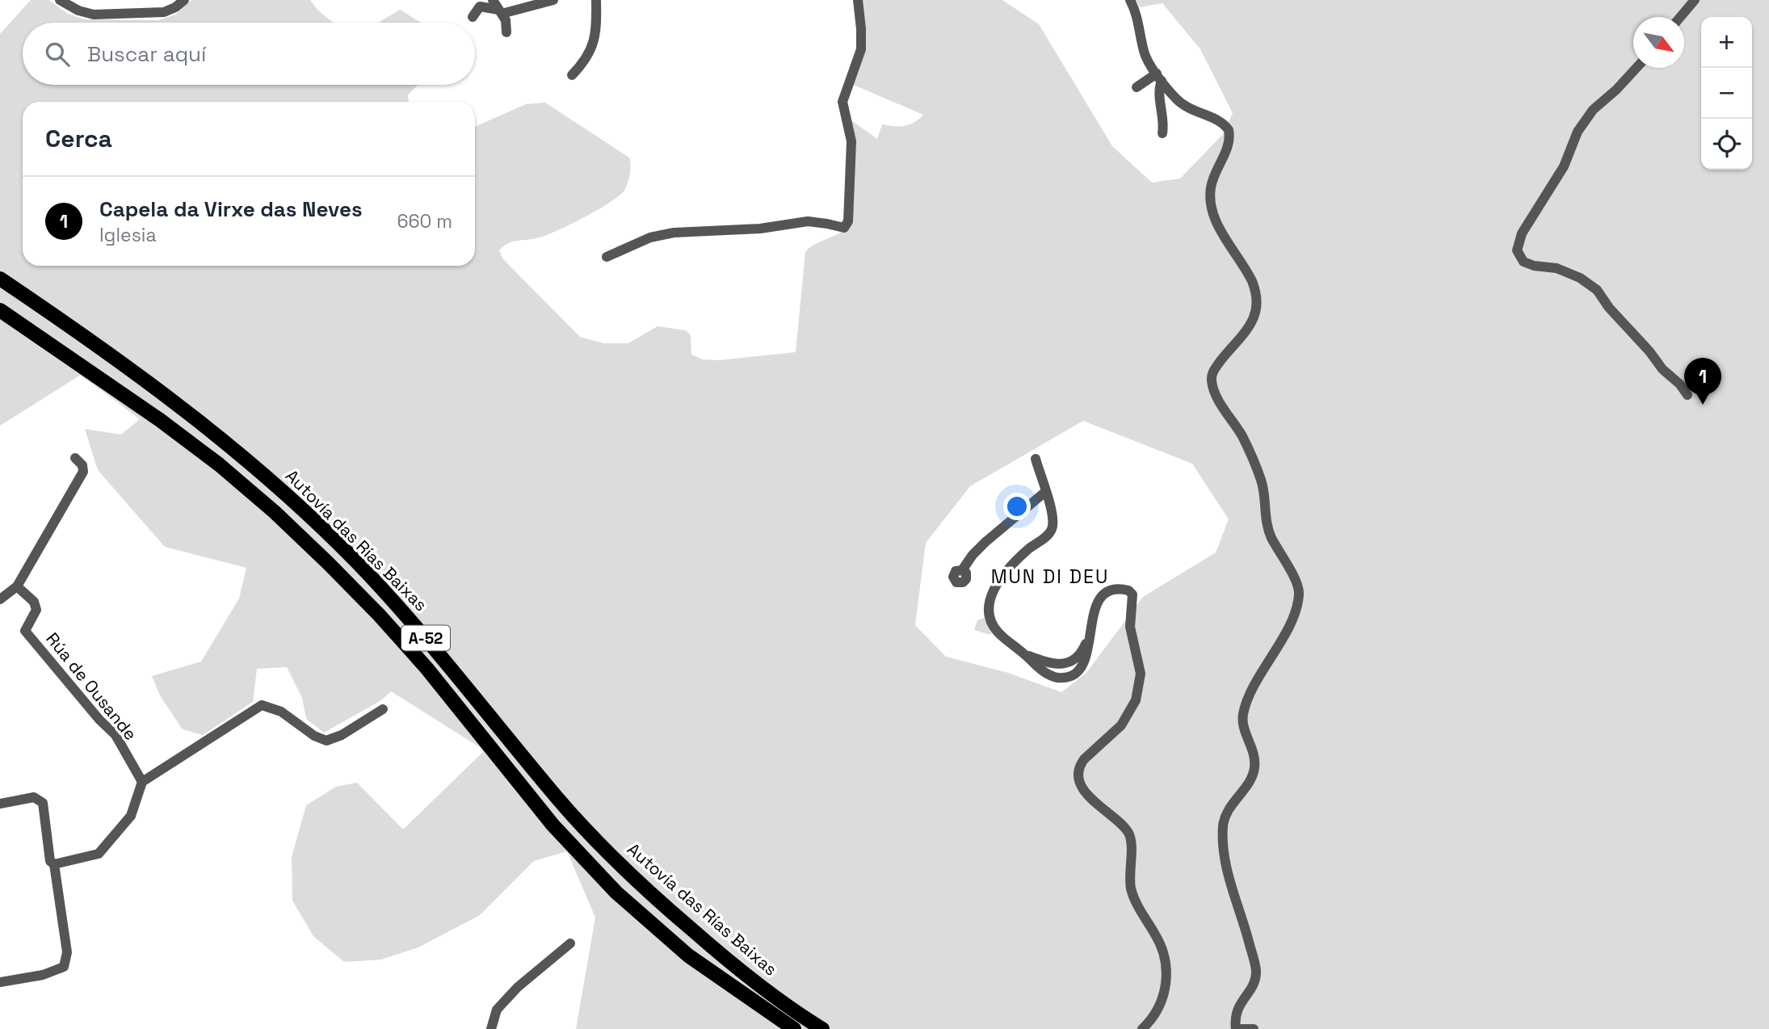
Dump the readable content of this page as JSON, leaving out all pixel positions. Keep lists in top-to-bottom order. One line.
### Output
{"streets":{"highway":["Autovía das Rías Baixas","A-52"],"street":["Rúa de Ousande"]},"districts":["MUN DI DEU"],"north":"bottom right","page":{"map_buttons":["+","−"],"search":"Buscar aquí","heading":"Cerca","list":[{"mark":"1","name":"Capela da Virxe das Neves","note":"Iglesia","value":"660 m"}],"pins":"1"}}
